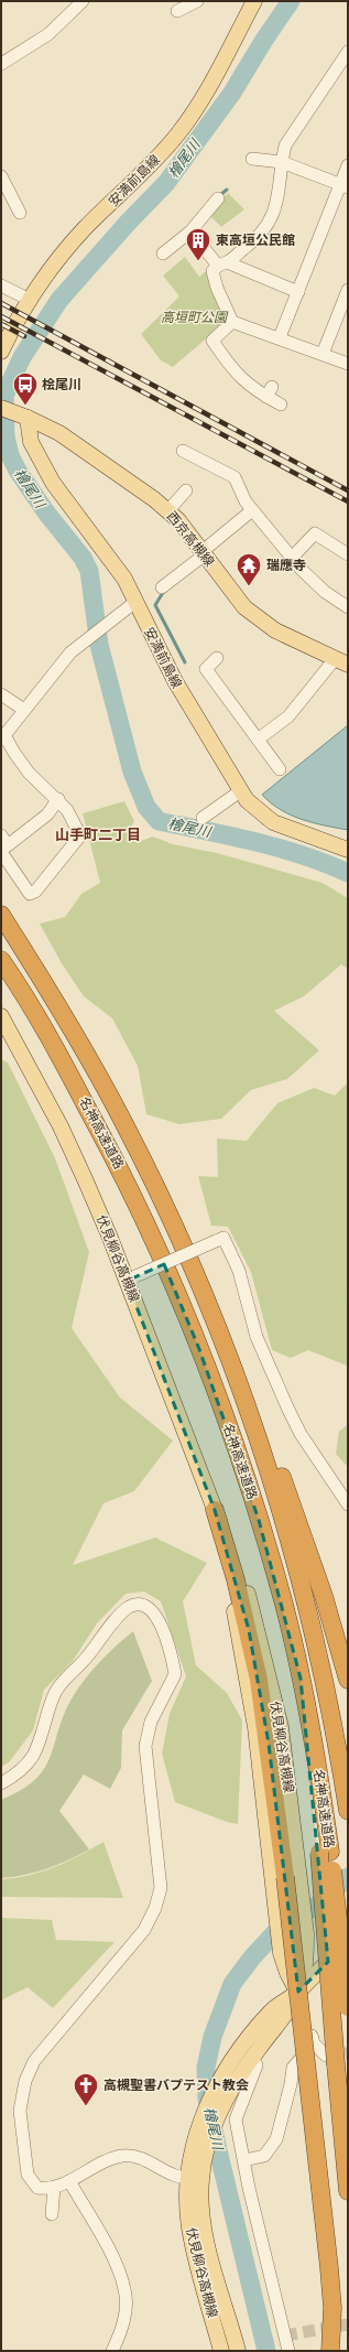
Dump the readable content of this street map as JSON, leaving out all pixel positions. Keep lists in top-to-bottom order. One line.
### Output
{"streets":{"highway":["名神高速道路"],"main road":["安満前島線","西京高槻線","伏見柳谷高槻線"]},"crossings":[["安満前島線","西京高槻線"]],"districts":["山手町二丁目"],"water":["檜尾川"],"parks":["高垣町公園"],"places":{"building":["東高垣公民館"],"bus stop":["桧尾川"],"temple":["瑞應寺"],"church":["高槻聖書バプテスト教会"]}}
